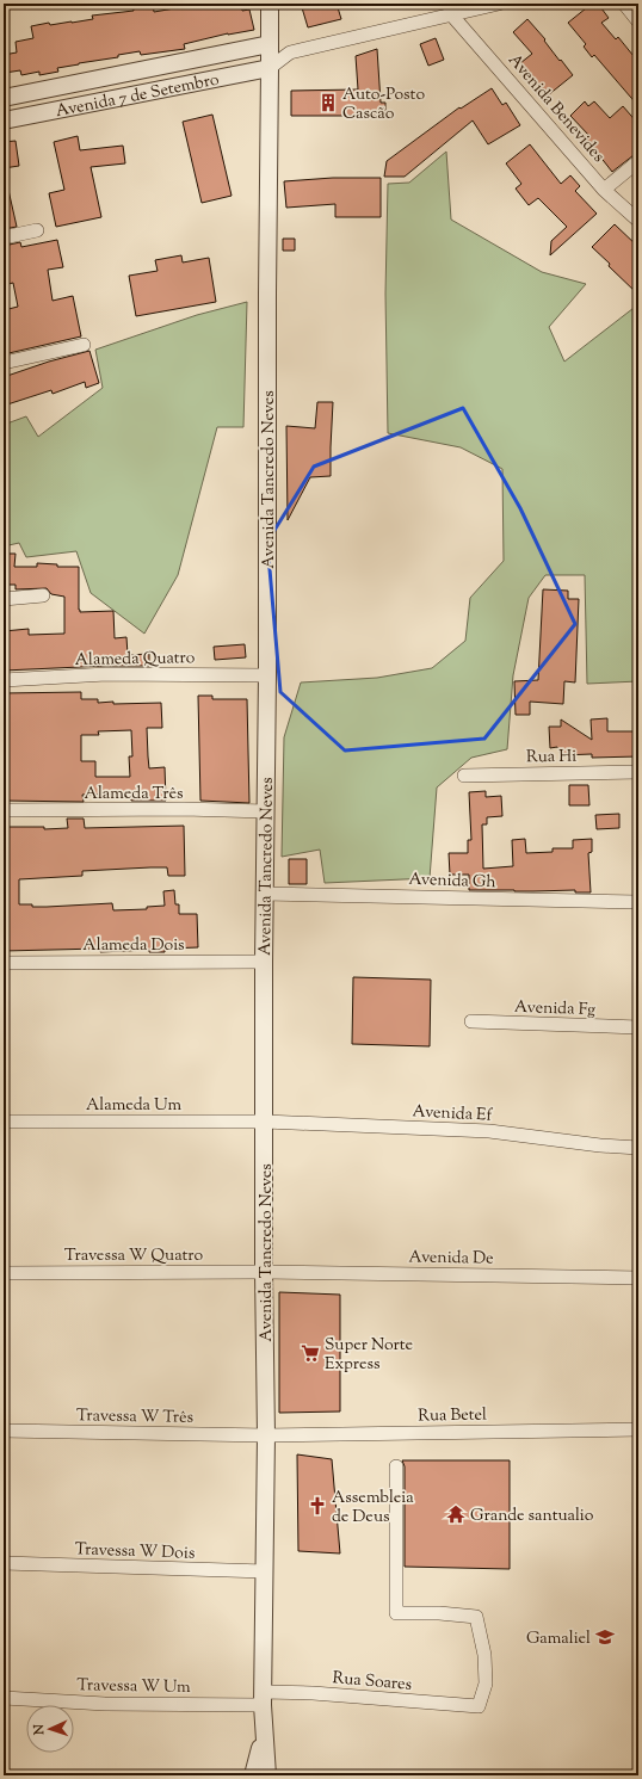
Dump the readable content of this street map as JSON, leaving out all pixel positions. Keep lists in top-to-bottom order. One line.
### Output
{"streets":{"street":["Avenida 7 de Setembro","Avenida Benevides","Avenida Tancredo Neves","Alameda Quatro","Rua Hi","Alameda Três","Avenida Gh","Alameda Dois","Avenida Fg","Alameda Um","Avenida Ef","Travessa W Quatro","Avenida De","Rua Betel","Travessa W Três","Travessa W Dois","Rua Soares","Travessa W Um"]},"crossings":[["Avenida 7 de Setembro","Avenida Tancredo Neves"],["Avenida Tancredo Neves","Alameda Quatro"],["Avenida Tancredo Neves","Alameda Três"],["Avenida Tancredo Neves","Avenida Gh"],["Avenida Tancredo Neves","Alameda Dois"],["Avenida Tancredo Neves","Alameda Um"],["Avenida Tancredo Neves","Avenida Ef"],["Avenida Tancredo Neves","Travessa W Quatro"],["Avenida Tancredo Neves","Avenida De"],["Avenida Tancredo Neves","Rua Betel"],["Avenida Tancredo Neves","Travessa W Três"],["Avenida Tancredo Neves","Travessa W Dois"],["Avenida Tancredo Neves","Rua Soares"],["Avenida Tancredo Neves","Travessa W Um"],["Alameda Um","Avenida Ef"],["Travessa W Quatro","Avenida De"],["Rua Betel","Travessa W Três"],["Rua Soares","Travessa W Um"]],"places":{"building":["Auto-Posto Cascão"],"supermarket":["Super Norte Express"],"church":["Assembleia de Deus"],"temple":["Grande santualio"],"school or university":["Gamaliel"]},"north":"left"}
